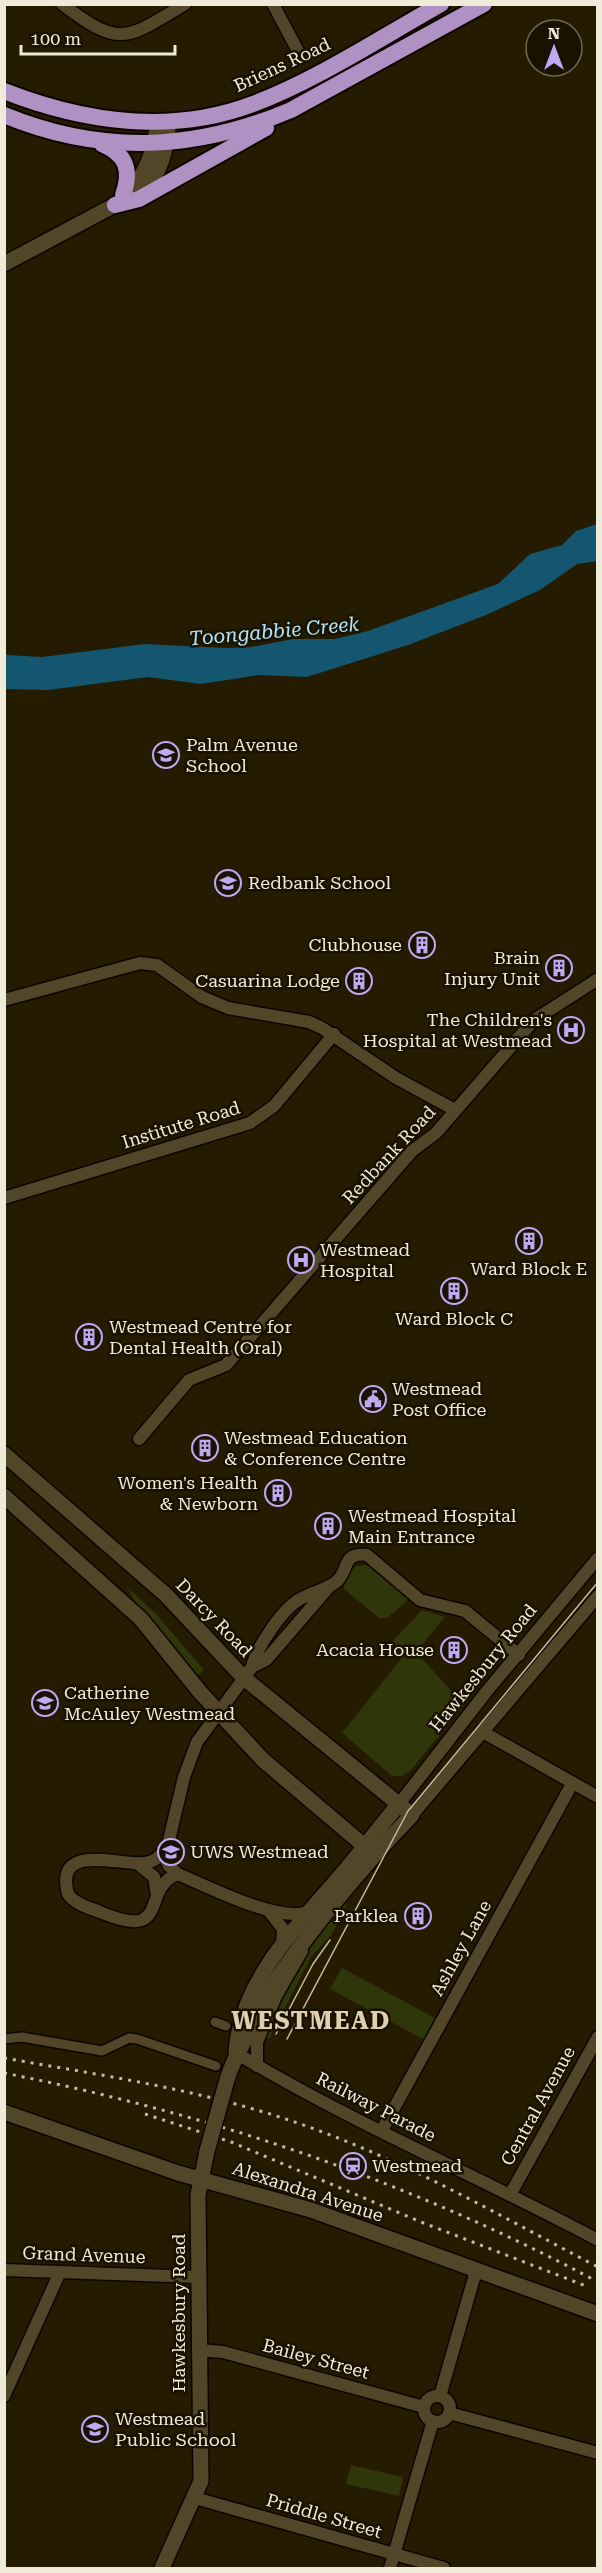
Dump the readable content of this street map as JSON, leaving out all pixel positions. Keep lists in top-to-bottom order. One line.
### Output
{"streets":{"highway":["Briens Road"],"street":["Institute Road","Redbank Road","Darcy Road","Hawkesbury Road","Ashley Lane","Central Avenue","Railway Parade","Alexandra Avenue","Grand Avenue","Bailey Street","Priddle Street"]},"crossings":[["Darcy Road","Hawkesbury Road"],["Hawkesbury Road","Railway Parade"],["Hawkesbury Road","Alexandra Avenue"],["Hawkesbury Road","Grand Avenue"],["Hawkesbury Road","Bailey Street"],["Hawkesbury Road","Priddle Street"],["Ashley Lane","Railway Parade"],["Central Avenue","Railway Parade"]],"districts":["WESTMEAD"],"water":["Toongabbie Creek"],"places":{"school or university":["Palm Avenue School","Redbank School","Catherine McAuley Westmead","UWS Westmead","Westmead Public School"],"building":["Clubhouse","Brain Injury Unit","Casuarina Lodge","Ward Block E","Ward Block C","Westmead Centre for Dental Health (Oral)","Westmead Education & Conference Centre","Women's Health & Newborn","Westmead Hospital Main Entrance","Acacia House","Parklea"],"hospital":["The Children's Hospital at Westmead","Westmead Hospital"],"public building":["Westmead Post Office"],"station":["Westmead"]},"scale_bar":"100 m","north":"top"}
